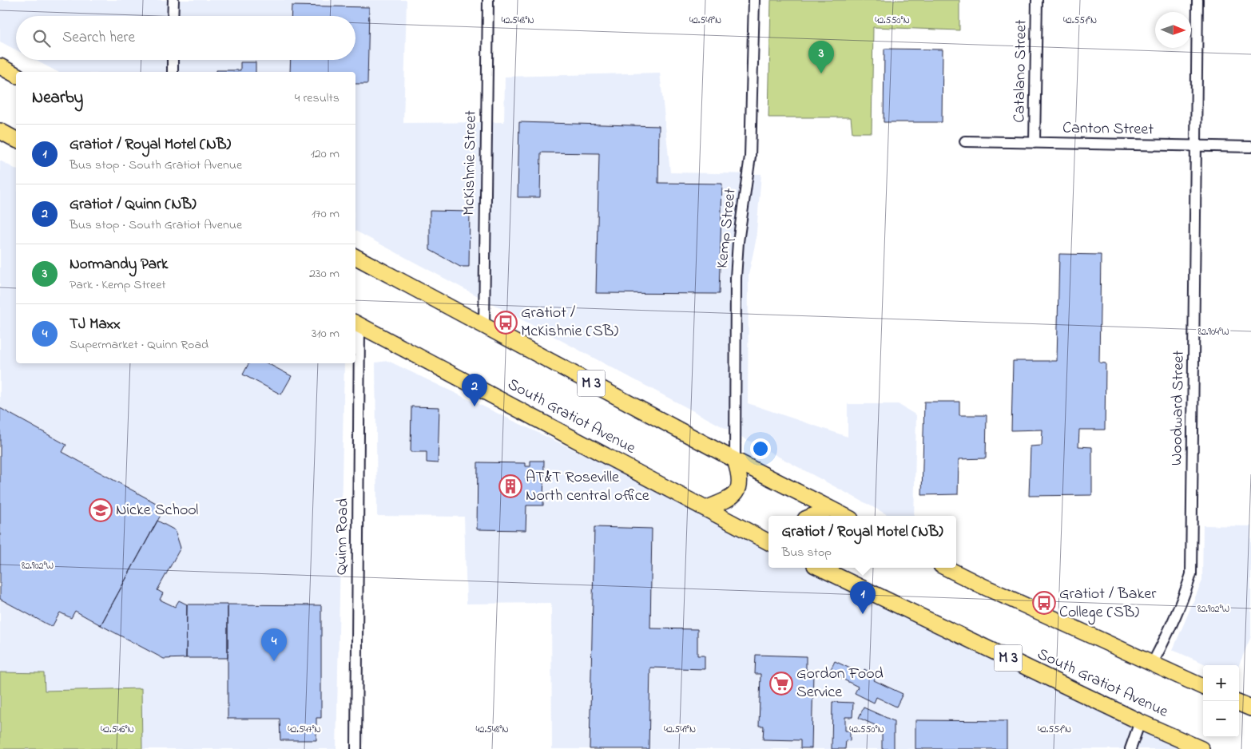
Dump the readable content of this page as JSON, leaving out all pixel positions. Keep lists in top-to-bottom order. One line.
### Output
{"streets":{"main road":["M 3","South Gratiot Avenue"],"street":["Catalano Street","Canton Street","McKishnie Street","Kemp Street","Woodward Street","Quinn Road"]},"crossings":[["Catalano Street","Canton Street"],["Canton Street","Woodward Street"],["McKishnie Street","M 3"],["Kemp Street","M 3"],["South Gratiot Avenue","Quinn Road"]],"places":{"bus stop":["Gratiot / McKishnie (SB)","Gratiot / Baker College (SB)"],"building":["AT&T Roseville North central office"],"school or university":["Nicke School"],"supermarket":["Gordon Food Service"]},"north":"right","page":{"search":"Search here","pins":["3","2","1","4"],"heading":["Nearby","4 results"],"list":[{"mark":"1","name":"Gratiot / Royal Motel (NB)","note":"Bus stop · South Gratiot Avenue","value":"120 m"},{"mark":"2","name":"Gratiot / Quinn (NB)","note":"Bus stop · South Gratiot Avenue","value":"170 m"},{"mark":"3","name":"Normandy Park","note":"Park · Kemp Street","value":"230 m"},{"mark":"4","name":"TJ Maxx","note":"Supermarket · Quinn Road","value":"310 m"}],"popup":["Gratiot / Royal Motel (NB)","Bus stop"],"map_buttons":["+","−"]},"coordinates":["42.548°N","42.549°N","42.550°N","42.551°N","82.904°W","82.902°W","42.546°N","42.547°N"]}
